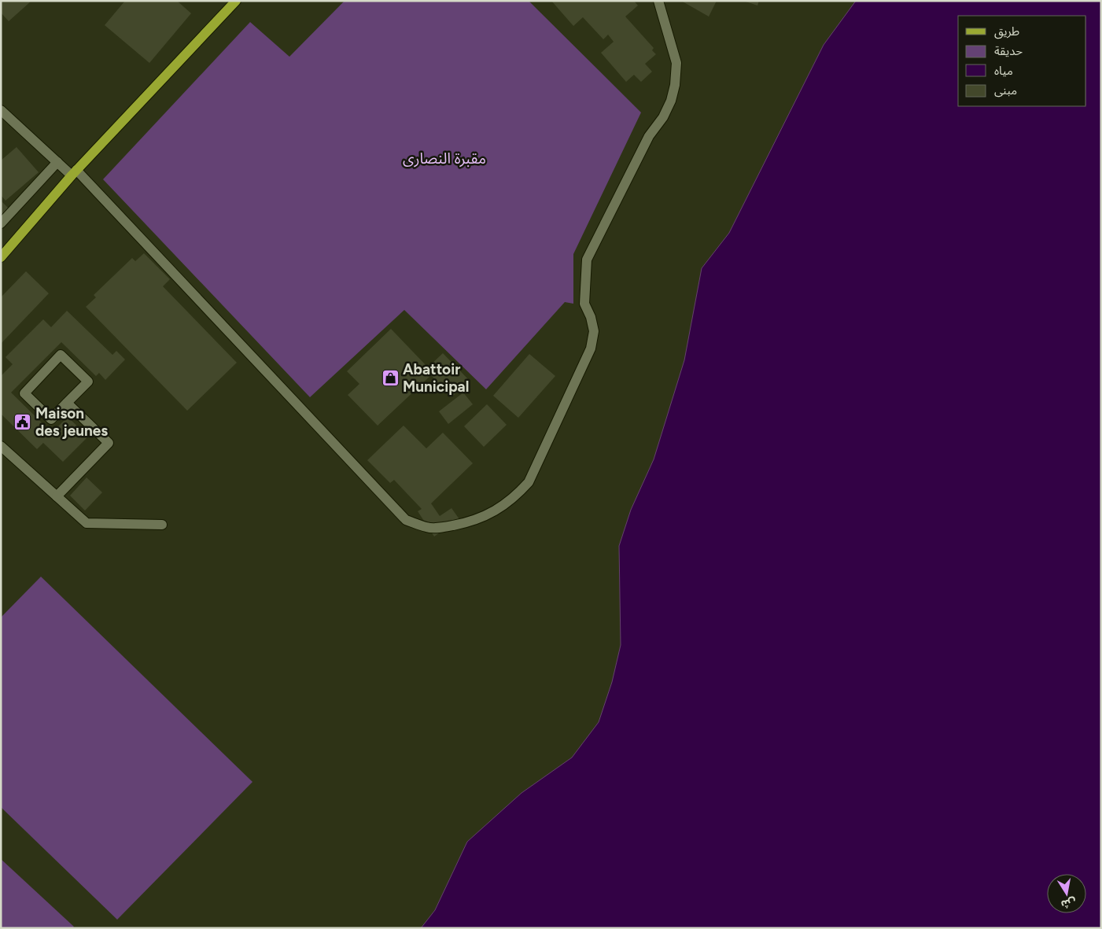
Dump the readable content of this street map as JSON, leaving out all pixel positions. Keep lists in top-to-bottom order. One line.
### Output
{"parks":["مقبرة النصارى"],"places":{"shop":["Abattoir Municipal"],"public building":["Maison des jeunes"]},"legend":["طريق","حديقة","مياه","مبنى"],"north":"bottom"}
